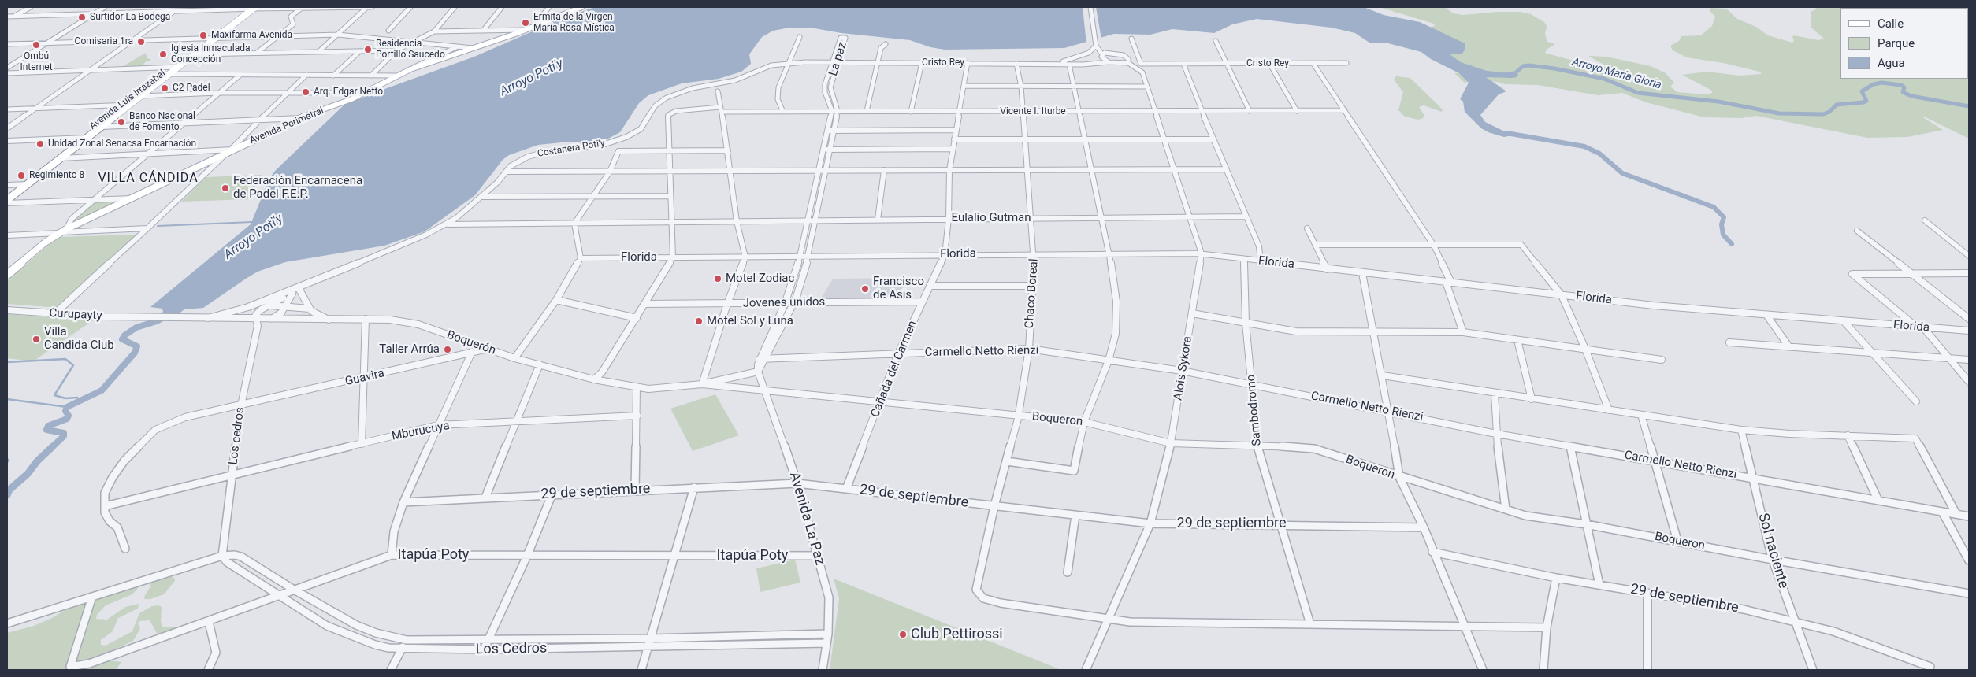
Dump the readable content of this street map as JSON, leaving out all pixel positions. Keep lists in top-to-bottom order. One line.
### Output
{"streets":{"highway":["Avenida Luis Irrazábal"],"main road":["Avenida Perimetral"],"street":["La paz","Cristo Rey","Vicente I. Iturbe","Costanera Poti'y","Eulalio Gutman","Florida","Chaco Boreal","Jovenes unidos","Curupayty","Boquerón","Carmello Netto Rienzi","Alois Sykora","Cañada del Carmen","Guavira","Sambodromo","Boqueron","Mburucuya","Los cedros","29 de septiembre","Avenida La Paz","Sol naciente","Itapúa Poty","Los Cedros"]},"crossings":[["La paz","Cristo Rey"],["La paz","Vicente I. Iturbe"],["La paz","Eulalio Gutman"],["La paz","Florida"],["La paz","Jovenes unidos"],["La paz","Boquerón"],["La paz","Carmello Netto Rienzi"],["La paz","Avenida La Paz"],["Cristo Rey","Costanera Poti'y"],["Cristo Rey","Chaco Boreal"],["Cristo Rey","Cañada del Carmen"],["Vicente I. Iturbe","Chaco Boreal"],["Vicente I. Iturbe","Alois Sykora"],["Vicente I. Iturbe","Cañada del Carmen"],["Costanera Poti'y","Eulalio Gutman"],["Eulalio Gutman","Chaco Boreal"],["Eulalio Gutman","Alois Sykora"],["Eulalio Gutman","Cañada del Carmen"],["Florida","Chaco Boreal"],["Florida","Alois Sykora"],["Florida","Cañada del Carmen"],["Florida","Sambodromo"],["Chaco Boreal","Carmello Netto Rienzi"],["Chaco Boreal","Alois Sykora"],["Chaco Boreal","Boqueron"],["Chaco Boreal","29 de septiembre"],["Jovenes unidos","Cañada del Carmen"],["Curupayty","Boquerón"],["Boquerón","Guavira"],["Boquerón","Boqueron"],["Boquerón","Los cedros"],["Boquerón","Avenida La Paz"],["Carmello Netto Rienzi","Alois Sykora"],["Carmello Netto Rienzi","Cañada del Carmen"],["Carmello Netto Rienzi","Sambodromo"],["Carmello Netto Rienzi","Sol naciente"],["Alois Sykora","Boqueron"],["Alois Sykora","29 de septiembre"],["Cañada del Carmen","Boqueron"],["Cañada del Carmen","29 de septiembre"],["Guavira","Mburucuya"],["Guavira","Los cedros"],["Sambodromo","Boqueron"],["Sambodromo","29 de septiembre"],["Boqueron","Avenida La Paz"],["Boqueron","Sol naciente"],["Mburucuya","Los cedros"],["Los cedros","Los Cedros"],["29 de septiembre","Avenida La Paz"],["29 de septiembre","Sol naciente"],["Avenida La Paz","Itapúa Poty"],["Avenida La Paz","Los Cedros"],["Itapúa Poty","Los Cedros"]],"districts":["VILLA CÁNDIDA"],"water":["Arroyo María Gloria","Arroyo Poti'y"],"places":["Surtidor La Bodega","Ermita de la Virgen Maria Rosa Mística","Maxifarma Avenida","Comisaria 1ra","Ombú Internet","Residencia Portillo Saucedo","Iglesia Inmaculada Concepción","C2 Padel","Arq. Edgar Netto","Banco Nacional de Fomento","Unidad Zonal Senacsa Encarnación","Regimiento 8","Federación Encarnacena de Padel F.E.P.","Motel Zodiac","Francisco de Asis","Motel Sol y Luna","Villa Candida Club","Taller Arrúa","Club Pettirossi"],"legend":["Calle","Parque","Agua"]}
